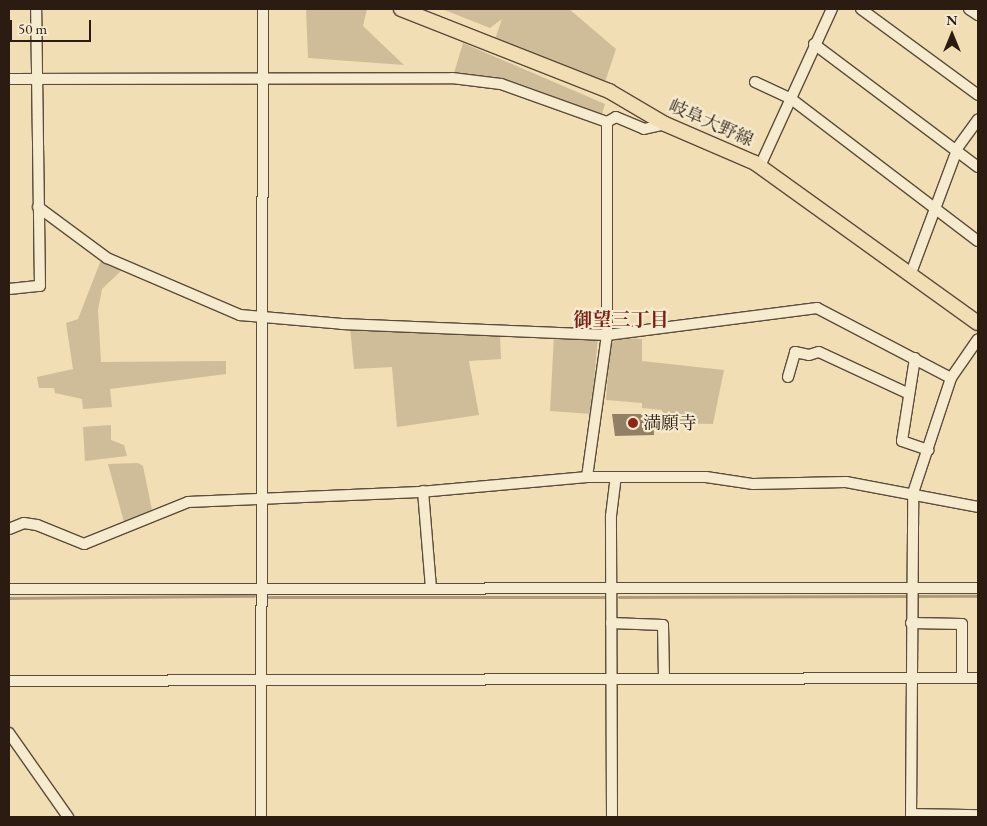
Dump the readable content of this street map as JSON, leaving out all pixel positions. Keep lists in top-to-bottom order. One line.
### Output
{"streets":{"main road":["岐阜大野線"]},"districts":["御望三丁目"],"places":["満願寺"],"scale_bar":"50 m","north":"top"}
